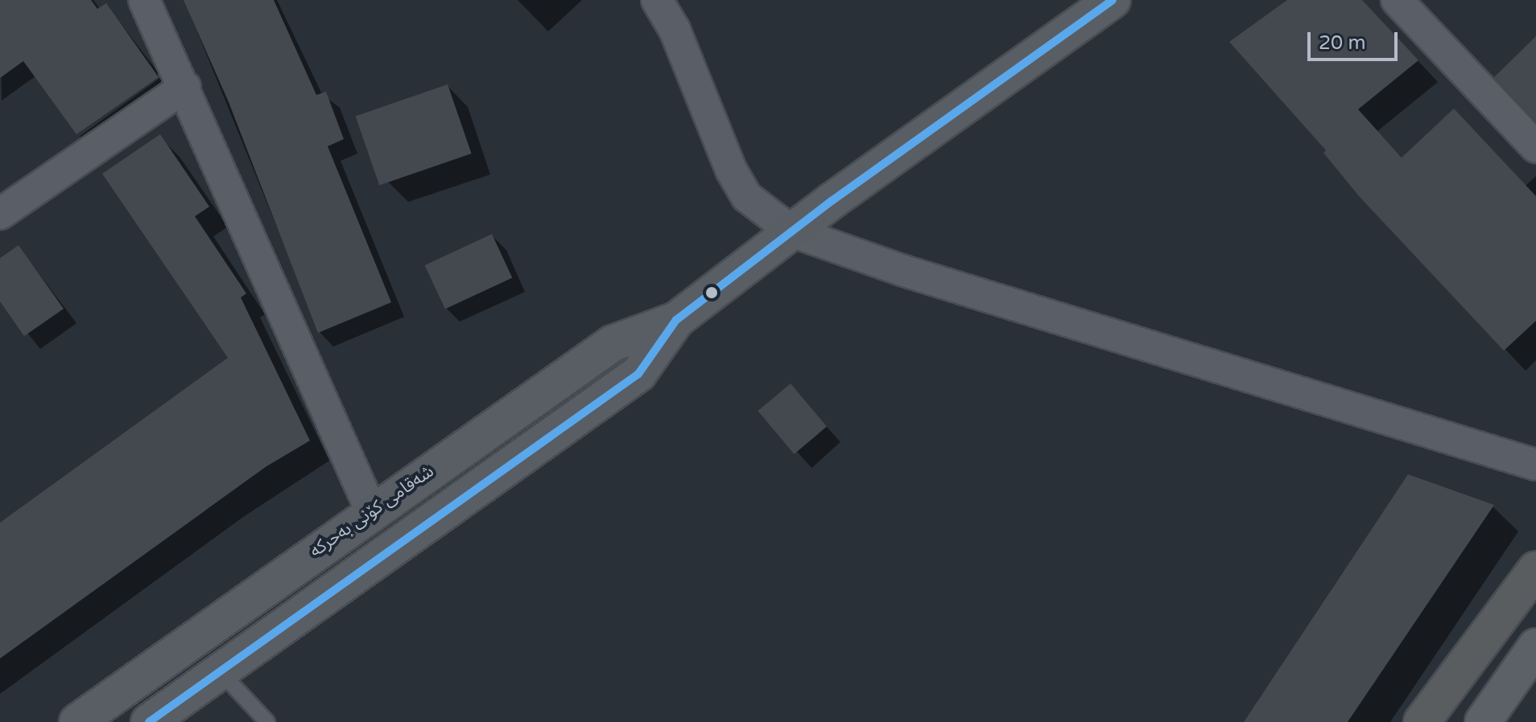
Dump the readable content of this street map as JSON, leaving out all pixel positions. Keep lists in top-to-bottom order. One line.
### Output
{"streets":{"street":["شەقامی کۆنی بەحرکە"]},"scale_bar":"20 m"}
